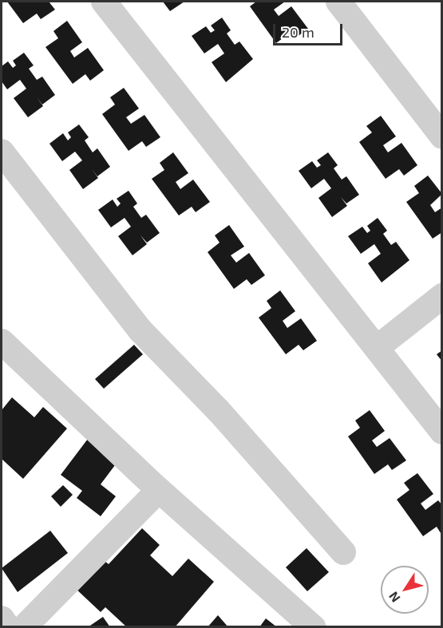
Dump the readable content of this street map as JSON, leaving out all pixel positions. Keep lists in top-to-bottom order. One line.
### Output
{"scale_bar":"20 m","north":"bottom left"}
